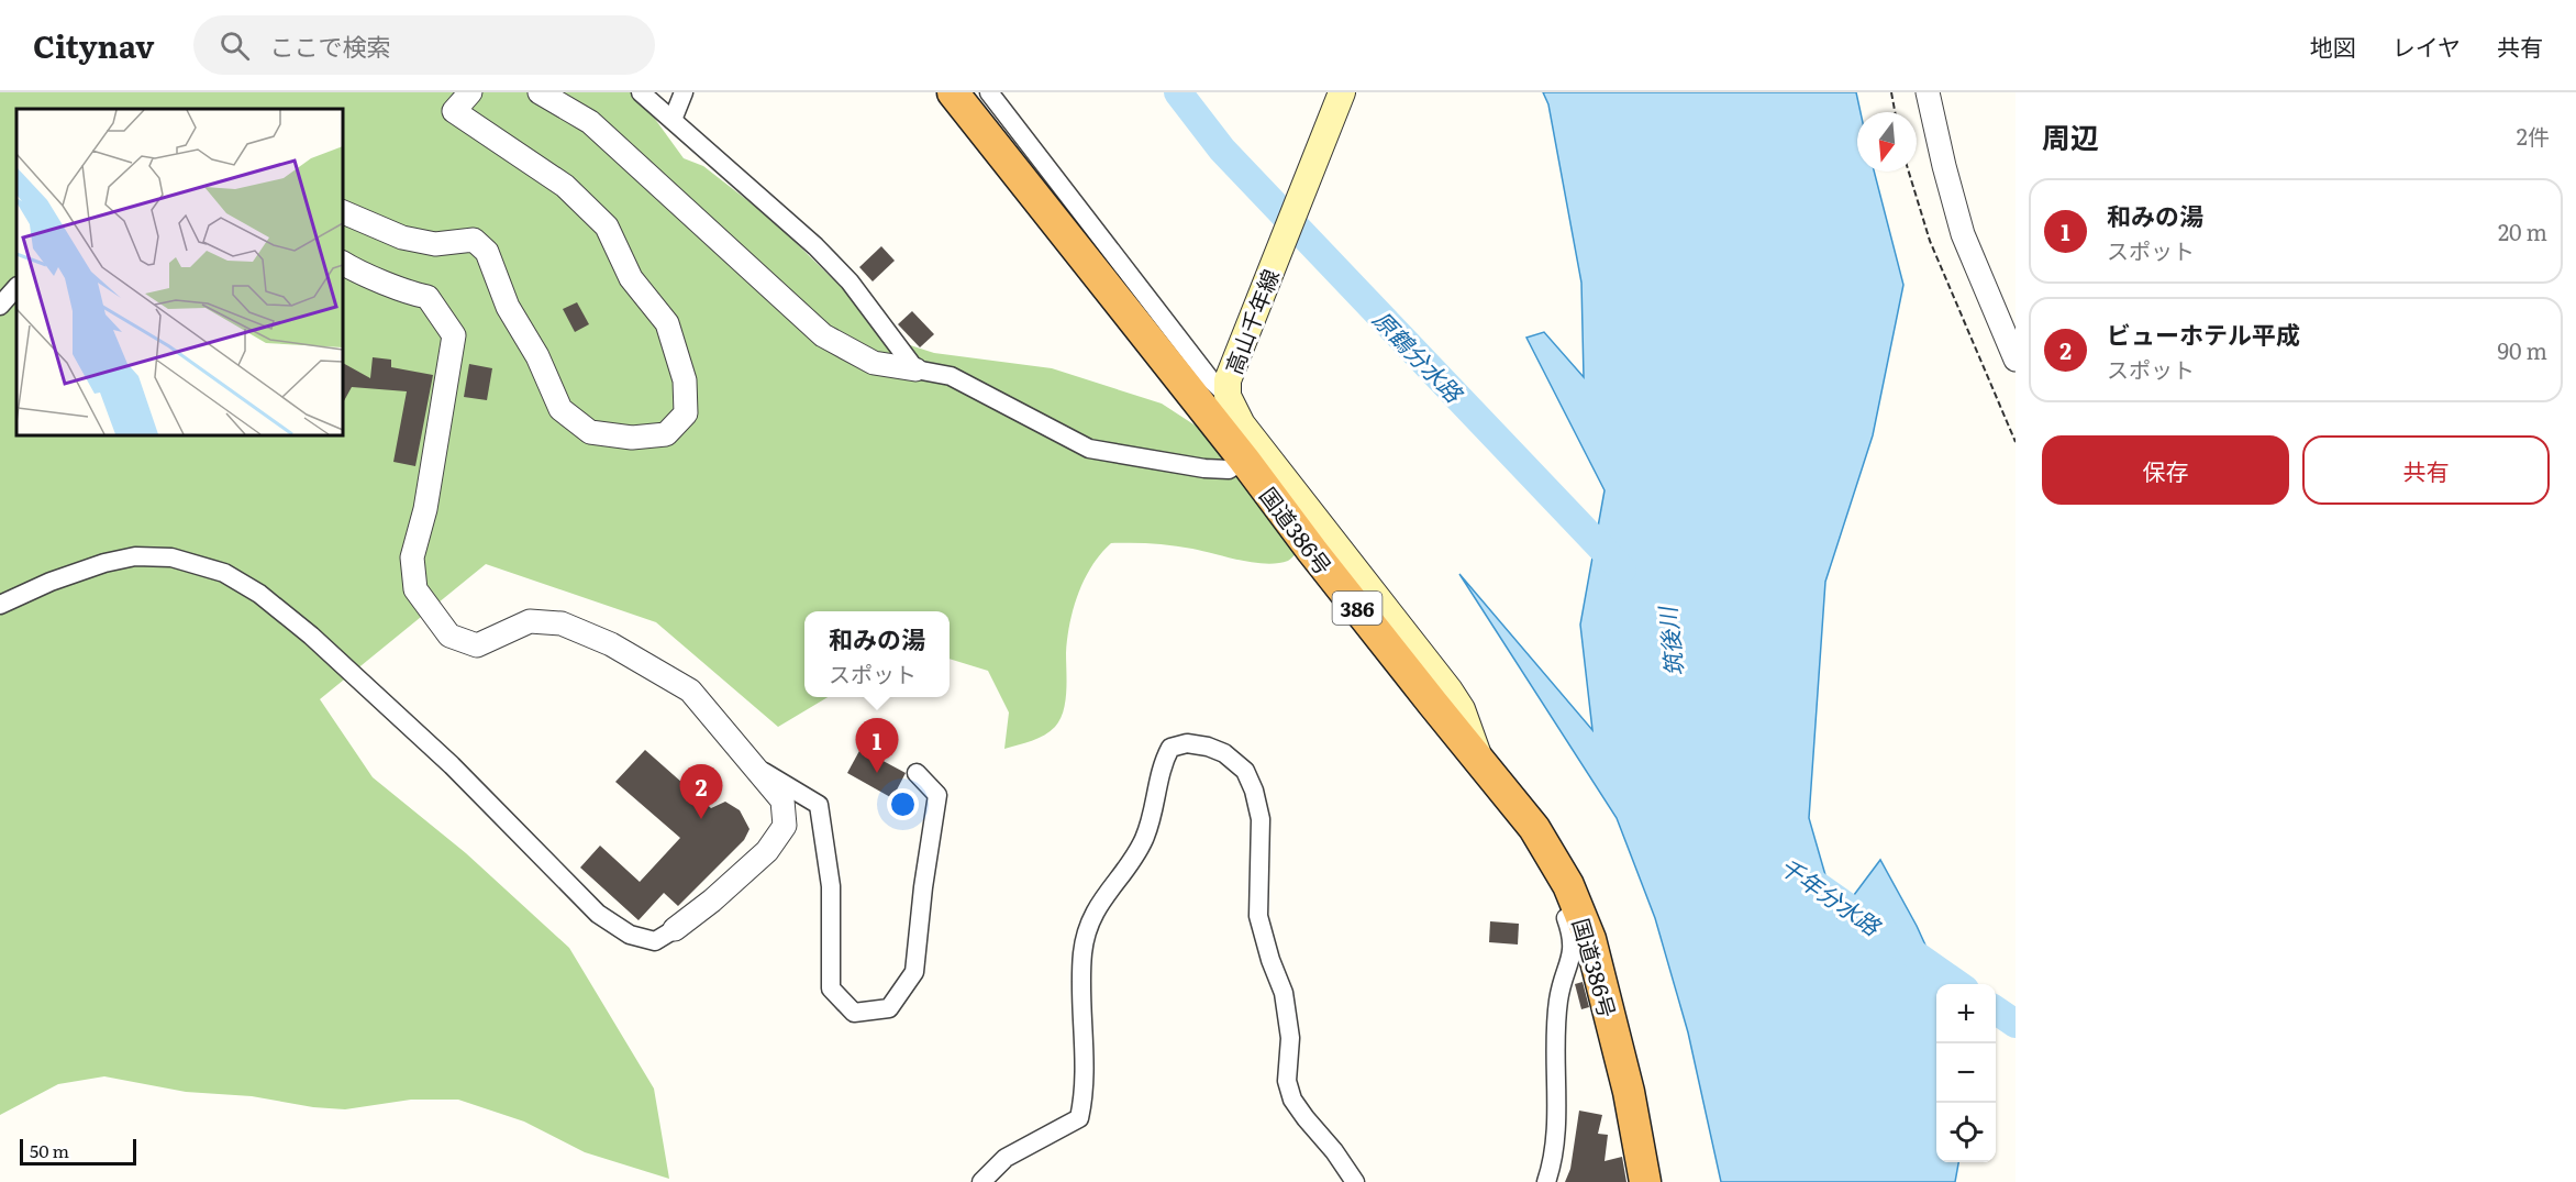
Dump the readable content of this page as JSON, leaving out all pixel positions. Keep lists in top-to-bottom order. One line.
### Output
{"streets":{"highway":["国道386号","386"],"main road":["高山千年線"]},"crossings":[["高山千年線","国道386号"]],"water":["原鶴分水路","筑後川","千年分水路"],"scale_bar":"50 m","north":"bottom","page":{"header":"Citynav","search":"ここで検索","nav":["地図","レイヤ","共有"],"heading":["周辺","2件"],"list":[{"mark":"1","name":"和みの湯","note":"スポット","value":"20 m"},{"mark":"2","name":"ビューホテル平成","note":"スポット","value":"90 m"}],"buttons":["保存","共有"],"popup":["和みの湯","スポット"],"pins":["1","2"],"map_buttons":["+","−"],"scale":"50 m"}}
